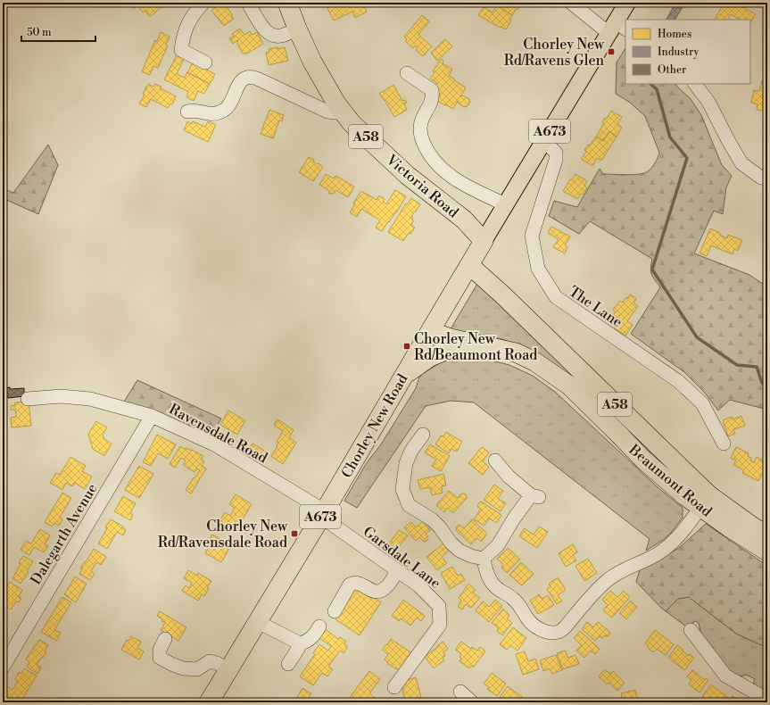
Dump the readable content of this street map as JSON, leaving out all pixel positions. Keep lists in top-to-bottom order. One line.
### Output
{"streets":{"highway":["A673","A58","Victoria Road","Chorley New Road","Beaumont Road"],"street":["The Lane","Ravensdale Road","Dalegarth Avenue","Garsdale Lane"]},"crossings":[["A58","Chorley New Road"],["A58","Beaumont Road"],["Victoria Road","Chorley New Road"],["The Lane","Chorley New Road"],["Chorley New Road","Ravensdale Road"],["Chorley New Road","Beaumont Road"],["Chorley New Road","Garsdale Lane"],["Ravensdale Road","Dalegarth Avenue"],["Ravensdale Road","Garsdale Lane"]],"places":{"transit":["Chorley New Rd/Ravens Glen","Chorley New Rd/Beaumont Road","Chorley New Rd/Ravensdale Road"]},"legend":["Homes","Industry","Other"],"scale_bar":"50 m"}
